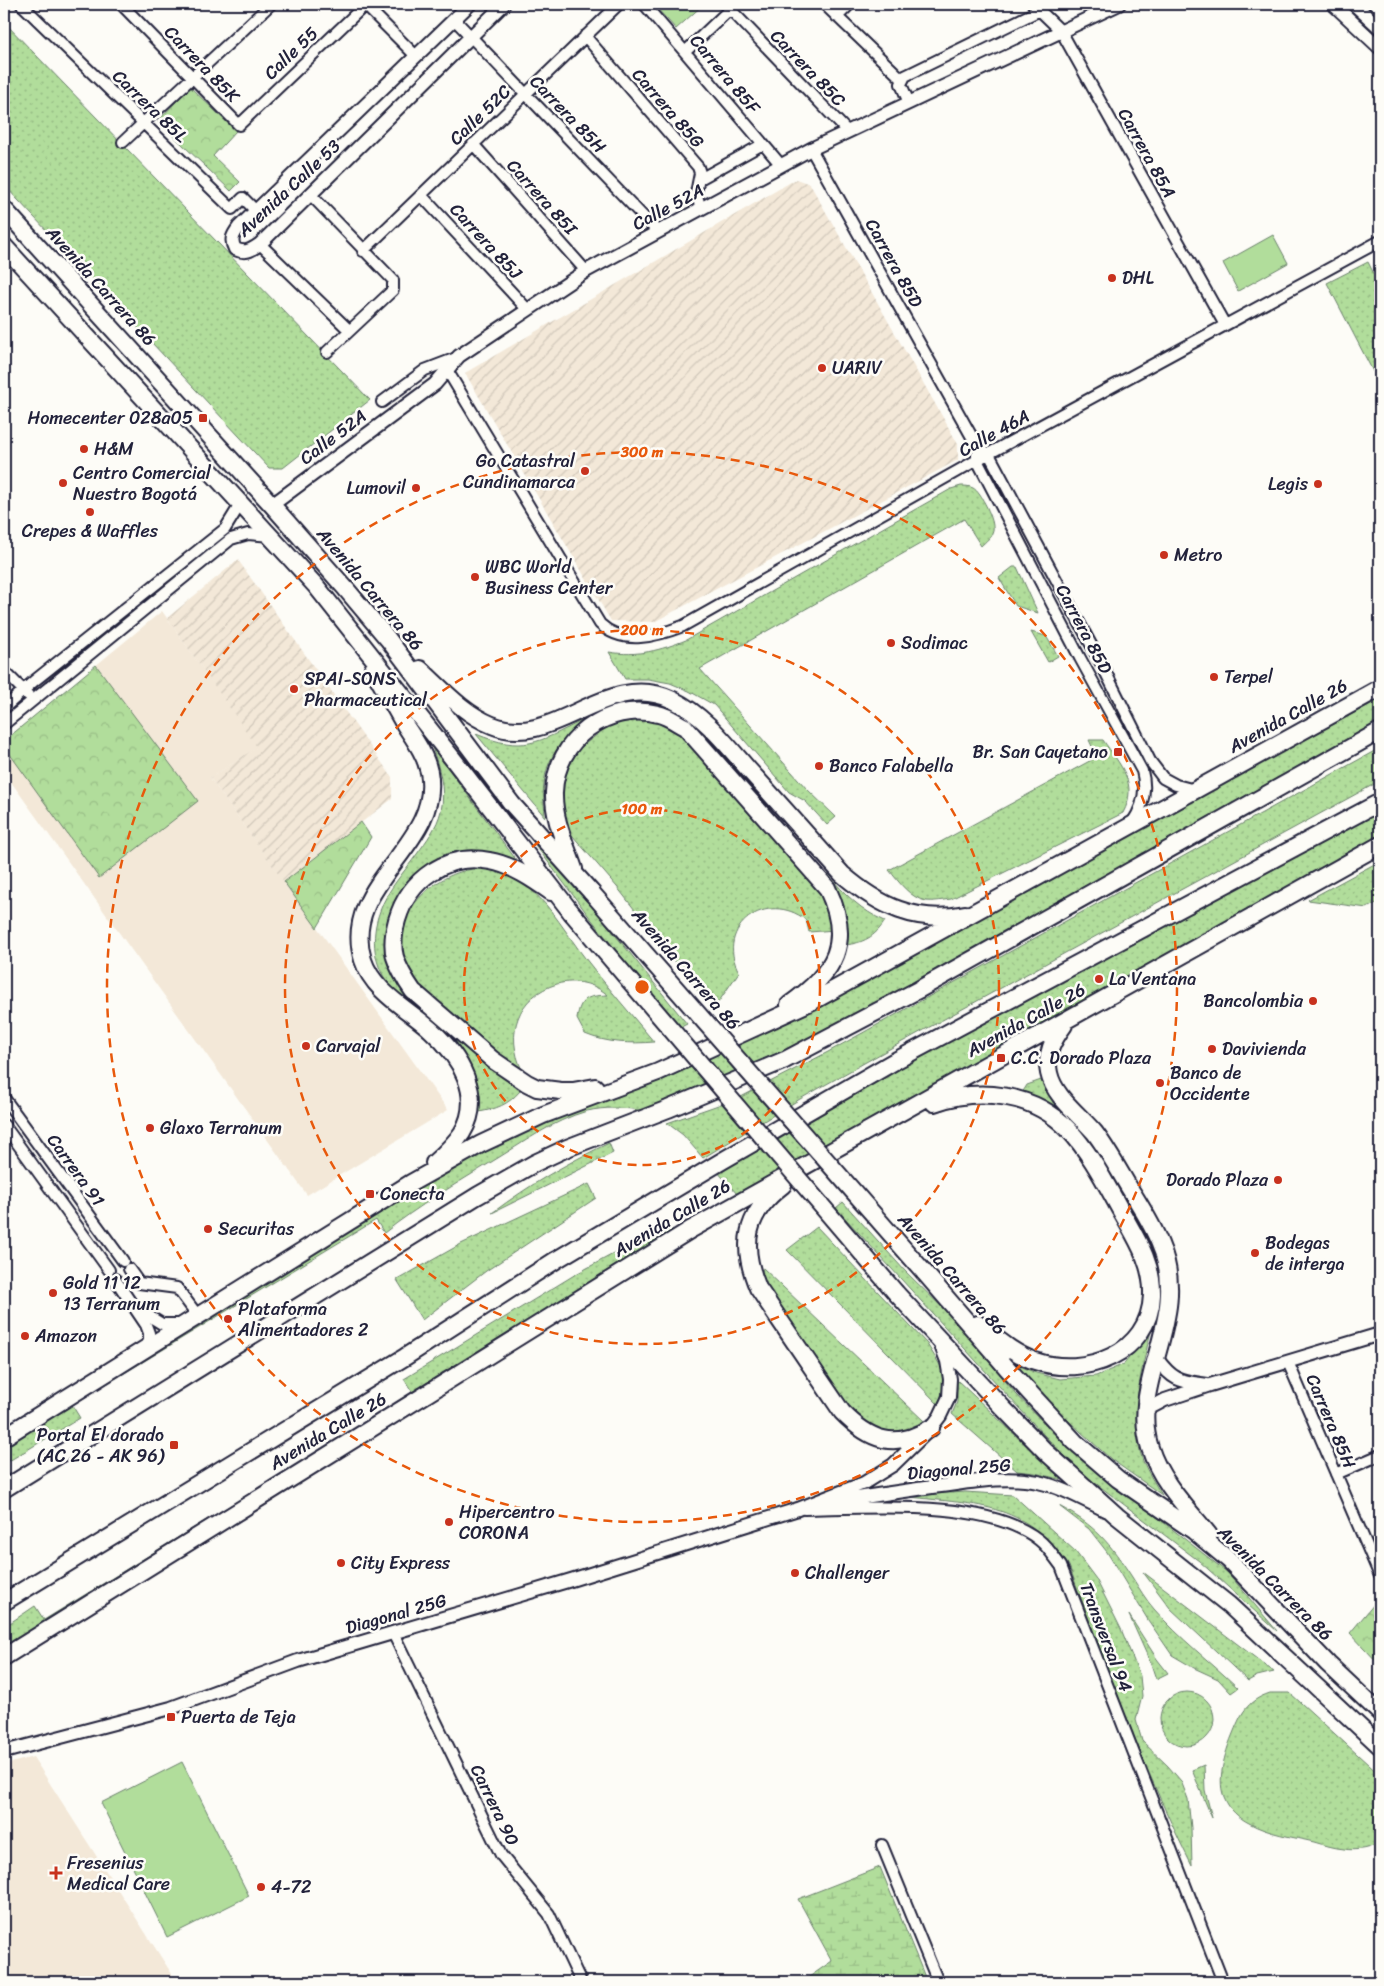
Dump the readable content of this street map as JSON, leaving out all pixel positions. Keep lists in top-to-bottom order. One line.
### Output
{"streets":{"main road":["Avenida Carrera 86","Avenida Calle 26"],"street":["Calle 55","Carrera 85K","Carrera 85C","Carrera 85F","Carrera 85L","Carrera 85G","Carrera 85H","Calle 52C","Carrera 85A","Avenida Calle 53","Carrera 85I","Calle 52A","Carrera 85J","Carrera 85D","Calle 46A","Carrera 91","Diagonal 25G","Transversal 94","Carrera 90"]},"crossings":[["Calle 55","Carrera 85K"],["Carrera 85C","Calle 52A"],["Carrera 85F","Calle 52A"],["Carrera 85L","Avenida Calle 53"],["Carrera 85G","Calle 52C"],["Carrera 85G","Calle 52A"],["Carrera 85H","Calle 52C"],["Carrera 85H","Avenida Calle 53"],["Carrera 85H","Calle 52A"],["Calle 52C","Carrera 85I"],["Calle 52C","Carrera 85J"],["Carrera 85A","Calle 52A"],["Carrera 85A","Calle 46A"],["Carrera 85I","Calle 52A"],["Calle 52A","Carrera 85J"],["Calle 52A","Carrera 85D"],["Calle 52A","Avenida Carrera 86"],["Calle 52A","Calle 46A"],["Carrera 85D","Calle 46A"],["Carrera 85D","Avenida Calle 26"],["Avenida Calle 26","Carrera 91"],["Diagonal 25G","Transversal 94"],["Diagonal 25G","Carrera 90"]],"places":{"other":["DHL","UARIV","H&M","Go Catastral Cundinamarca","Centro Comercial Nuestro Bogotá","Legis","Lumovil","Crepes & Waffles","Metro","WBC World Business Center","Sodimac","Terpel","SPAI-SONS Pharmaceutical","Banco Falabella","La Ventana","Bancolombia","Carvajal","Davivienda","Banco de Occidente","Glaxo Terranum","Dorado Plaza","Securitas","Bodegas de interga","Gold 11 12 13 Terranum","Plataforma Alimentadores 2","Amazon","Hipercentro CORONA","City Express","Challenger","4-72"],"transit":["Homecenter 028a05","Br. San Cayetano","C.C. Dorado Plaza","Conecta","Portal El dorado (AC 26 - AK 96)","Puerta de Teja"],"health":["Fresenius Medical Care"]},"rings":["300 m","200 m","100 m"]}
